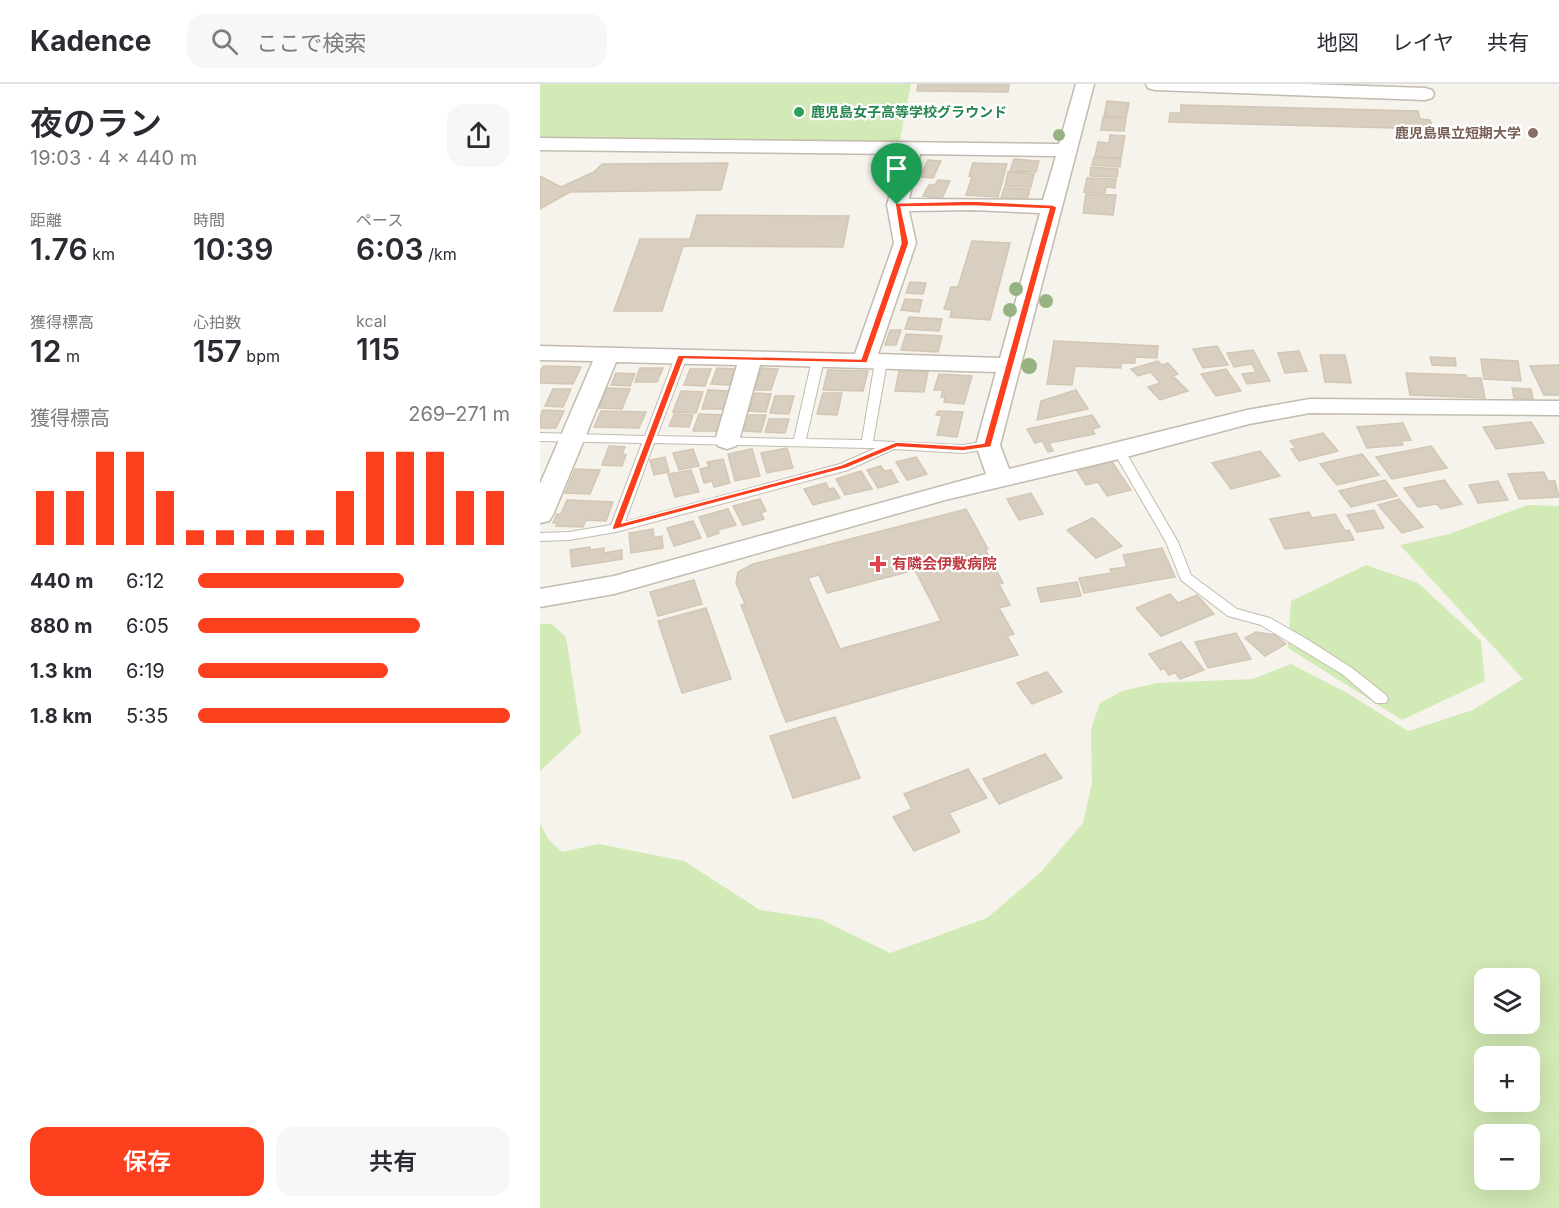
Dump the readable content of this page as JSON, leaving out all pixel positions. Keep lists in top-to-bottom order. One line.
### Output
{"places":{"other":["鹿児島女子高等学校グラウンド","鹿児島県立短期大学"],"health":["有隣会伊敷病院"]},"page":{"header":"Kadence","search":"ここで検索","nav":["地図","レイヤ","共有"],"heading":["夜のラン","19:03 · 4 × 440 m"],"stats":[["距離","1.76 km"],["時間","10:39"],["ペース","6:03 /km"],["獲得標高","12 m"],["心拍数","157 bpm"],["kcal","115"]],"chart":["獲得標高","269–271 m"],"list":[{"name":"440 m","note":"6:12"},{"name":"880 m","note":"6:05"},{"name":"1.3 km","note":"6:19"},{"name":"1.8 km","note":"5:35"}],"map_buttons":["+","−"],"buttons":["保存","共有"]}}
